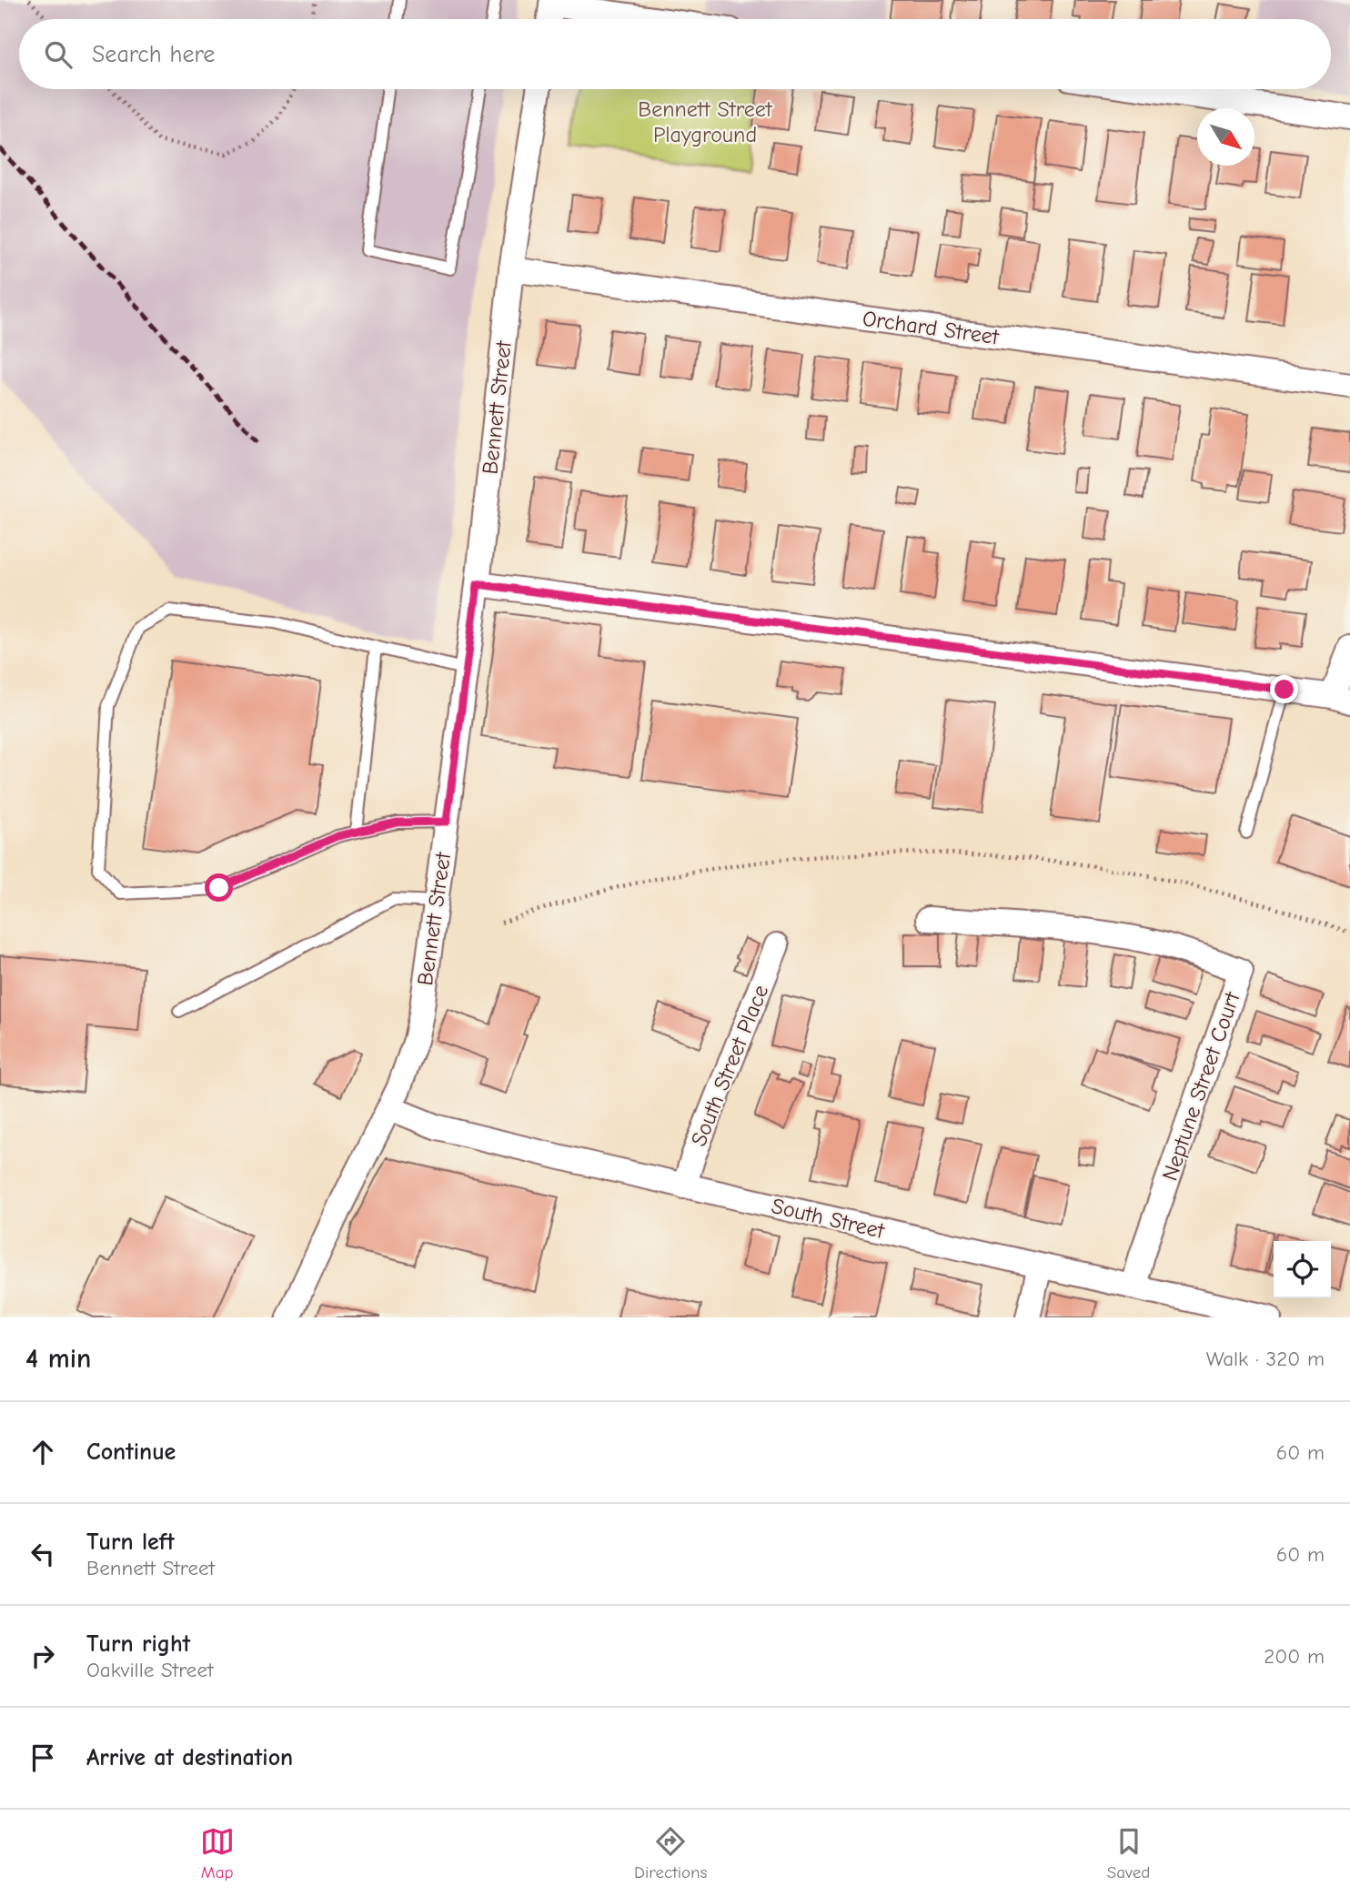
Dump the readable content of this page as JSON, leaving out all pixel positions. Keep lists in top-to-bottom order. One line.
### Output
{"streets":{"street":["Orchard Street","Bennett Street","South Street Place","Neptune Street Court","South Street"]},"crossings":[["Orchard Street","Bennett Street"],["Bennett Street","South Street"],["South Street Place","South Street"],["Neptune Street Court","South Street"]],"parks":["Bennett Street Playground"],"north":"bottom right","page":{"search":"Search here","heading":["4 min","Walk · 320 m"],"list":[["Continue","60 m"],["Turn left","Bennett Street","60 m"],["Turn right","Oakville Street","200 m"],"Arrive at destination"],"nav":["Map","Directions","Saved"]}}
